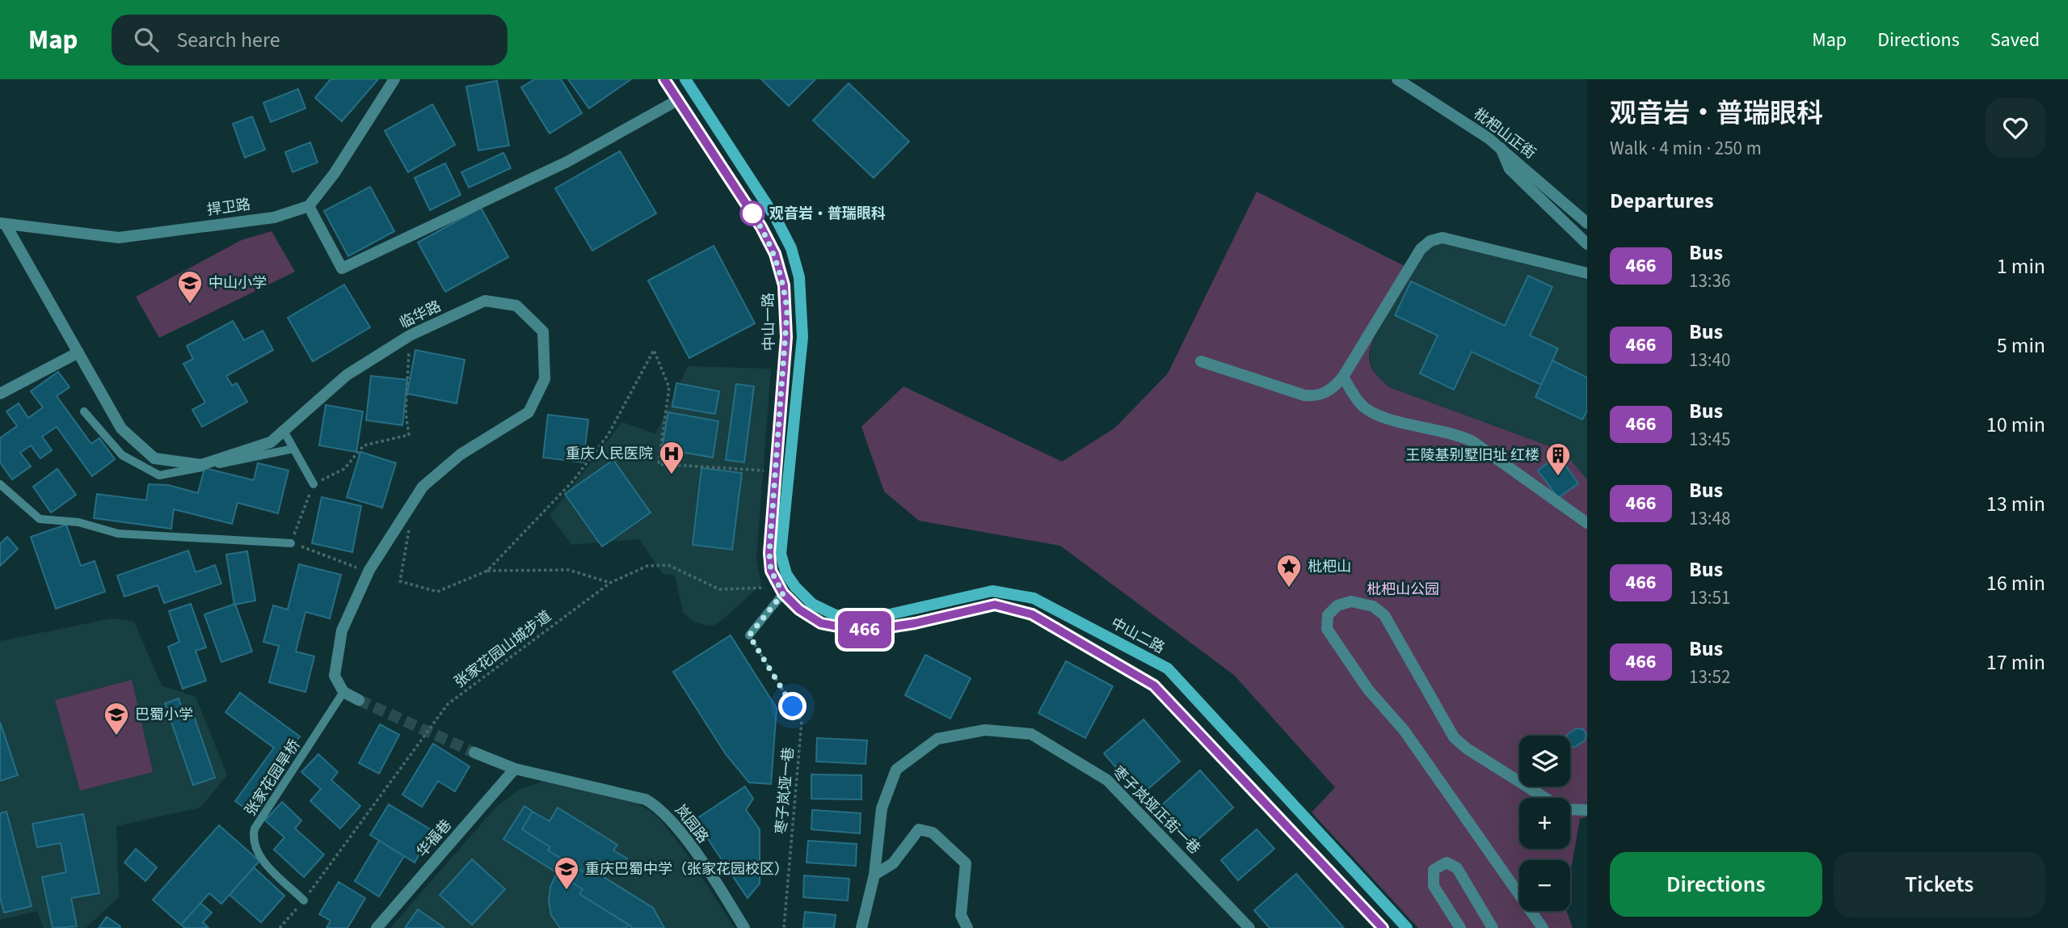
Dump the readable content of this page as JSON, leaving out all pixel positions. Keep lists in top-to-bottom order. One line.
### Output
{"streets":{"main road":["中山一路","中山二路"],"street":["枇杷山正街","捍卫路","临华路","枣子岚垭正街一巷","岚园路","华福巷"],"lane":["张家花园旱桥"],"path":["张家花园山城步道","枣子岚垭一巷"]},"crossings":[["捍卫路","临华路"],["临华路","张家花园旱桥"],["中山一路","张家花园山城步道"],["岚园路","华福巷"]],"parks":["枇杷山公园"],"places":{"other":["观音岩‧普瑞眼科"],"school or university":["中山小学","巴蜀小学","重庆巴蜀中学（张家花园校区）"],"hospital":["重庆人民医院"],"building":["王陵基别墅旧址 红楼"],"place":["枇杷山"]},"lines":["bus line 466"],"page":{"header":"Map","search":"Search here","nav":["Map","Directions","Saved"],"on_map":"466","heading":[["观音岩‧普瑞眼科","Walk · 4 min · 250 m"],"Departures"],"list":[{"mark":"466","name":"Bus","note":"13:36","value":"1 min"},{"mark":"466","name":"Bus","note":"13:40","value":"5 min"},{"mark":"466","name":"Bus","note":"13:45","value":"10 min"},{"mark":"466","name":"Bus","note":"13:48","value":"13 min"},{"mark":"466","name":"Bus","note":"13:51","value":"16 min"},{"mark":"466","name":"Bus","note":"13:52","value":"17 min"}],"map_buttons":["+","−"],"buttons":["Directions","Tickets"]}}
